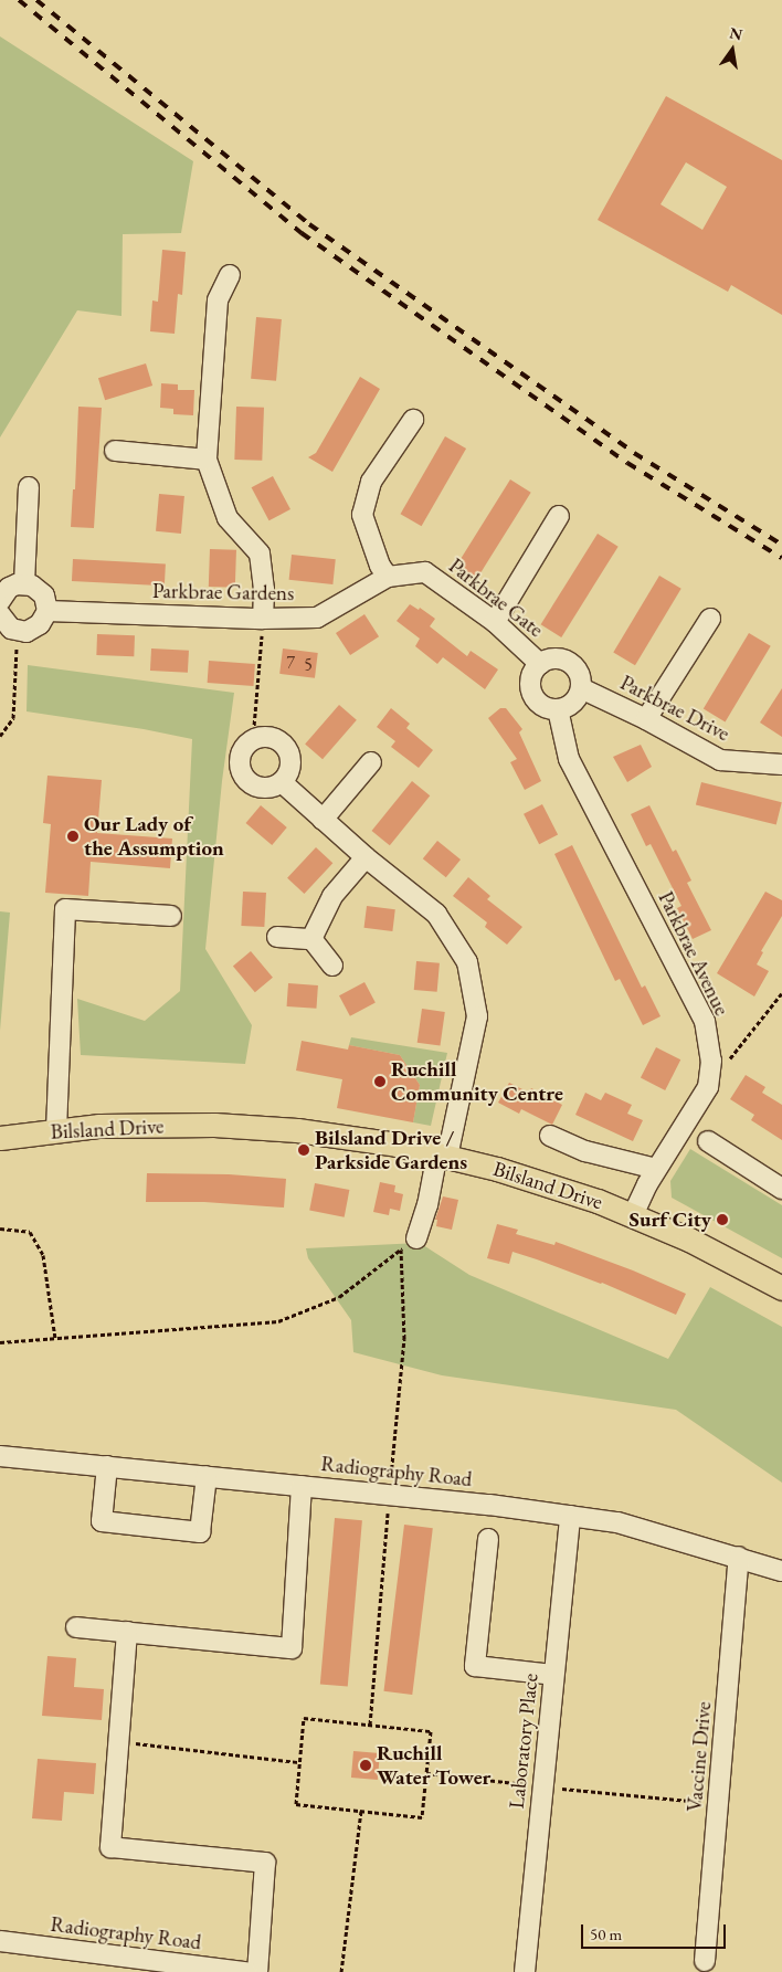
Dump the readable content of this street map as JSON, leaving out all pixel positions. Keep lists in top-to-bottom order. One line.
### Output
{"streets":{"main road":["Bilsland Drive"],"street":["Parkbrae Gardens","Parkbrae Gate","Parkbrae Drive","Parkbrae Avenue","Radiography Road","Laboratory Place","Vaccine Drive"]},"crossings":[["Parkbrae Gardens","Parkbrae Gate"],["Parkbrae Gate","Parkbrae Drive"],["Parkbrae Gate","Parkbrae Avenue"],["Parkbrae Drive","Parkbrae Avenue"],["Parkbrae Avenue","Bilsland Drive"],["Radiography Road","Laboratory Place"],["Radiography Road","Vaccine Drive"]],"places":["Our Lady of the Assumption","Ruchill Community Centre","Bilsland Drive / Parkside Gardens","Surf City","Ruchill Water Tower"],"house_numbers":["7","5"],"scale_bar":"50 m","north":"top"}
